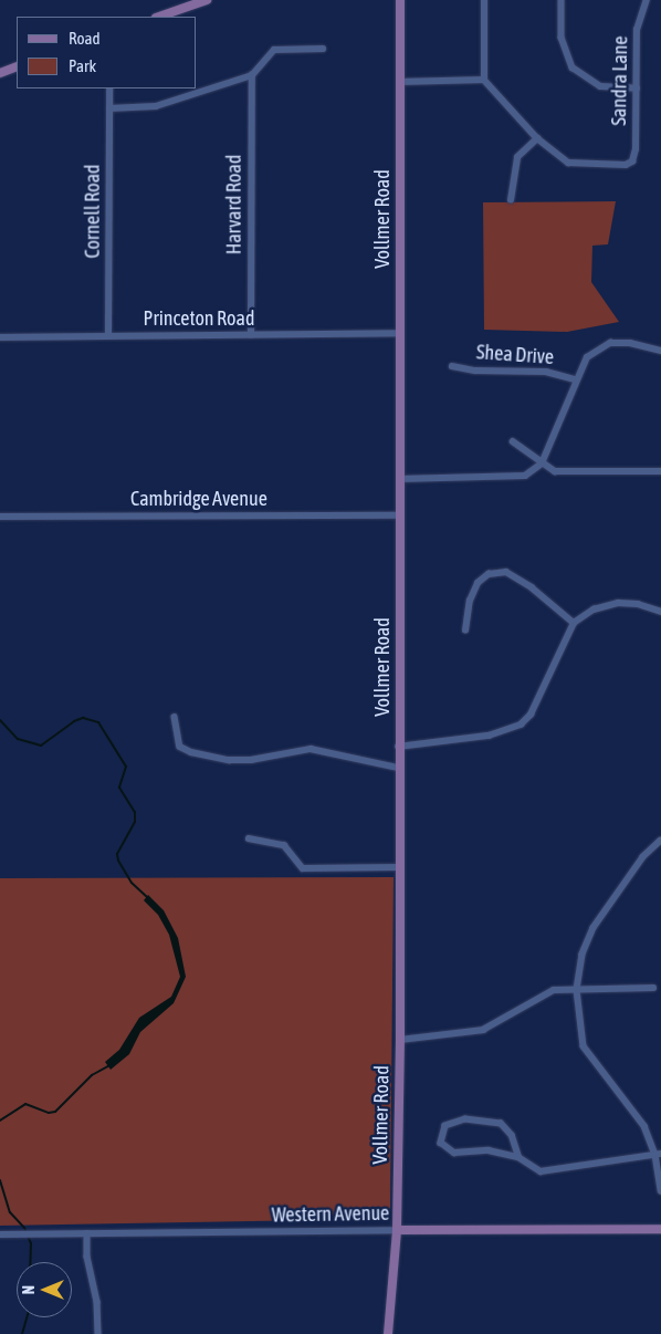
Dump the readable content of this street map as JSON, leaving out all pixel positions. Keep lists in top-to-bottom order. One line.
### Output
{"streets":{"main road":["Vollmer Road","Western Avenue"],"street":["Sandra Lane","Harvard Road","Cornell Road","Princeton Road","Shea Drive","Cambridge Avenue"]},"crossings":[["Harvard Road","Princeton Road"],["Cornell Road","Princeton Road"],["Vollmer Road","Princeton Road"],["Vollmer Road","Cambridge Avenue"],["Vollmer Road","Western Avenue"]],"legend":["Road","Park"],"north":"left"}
